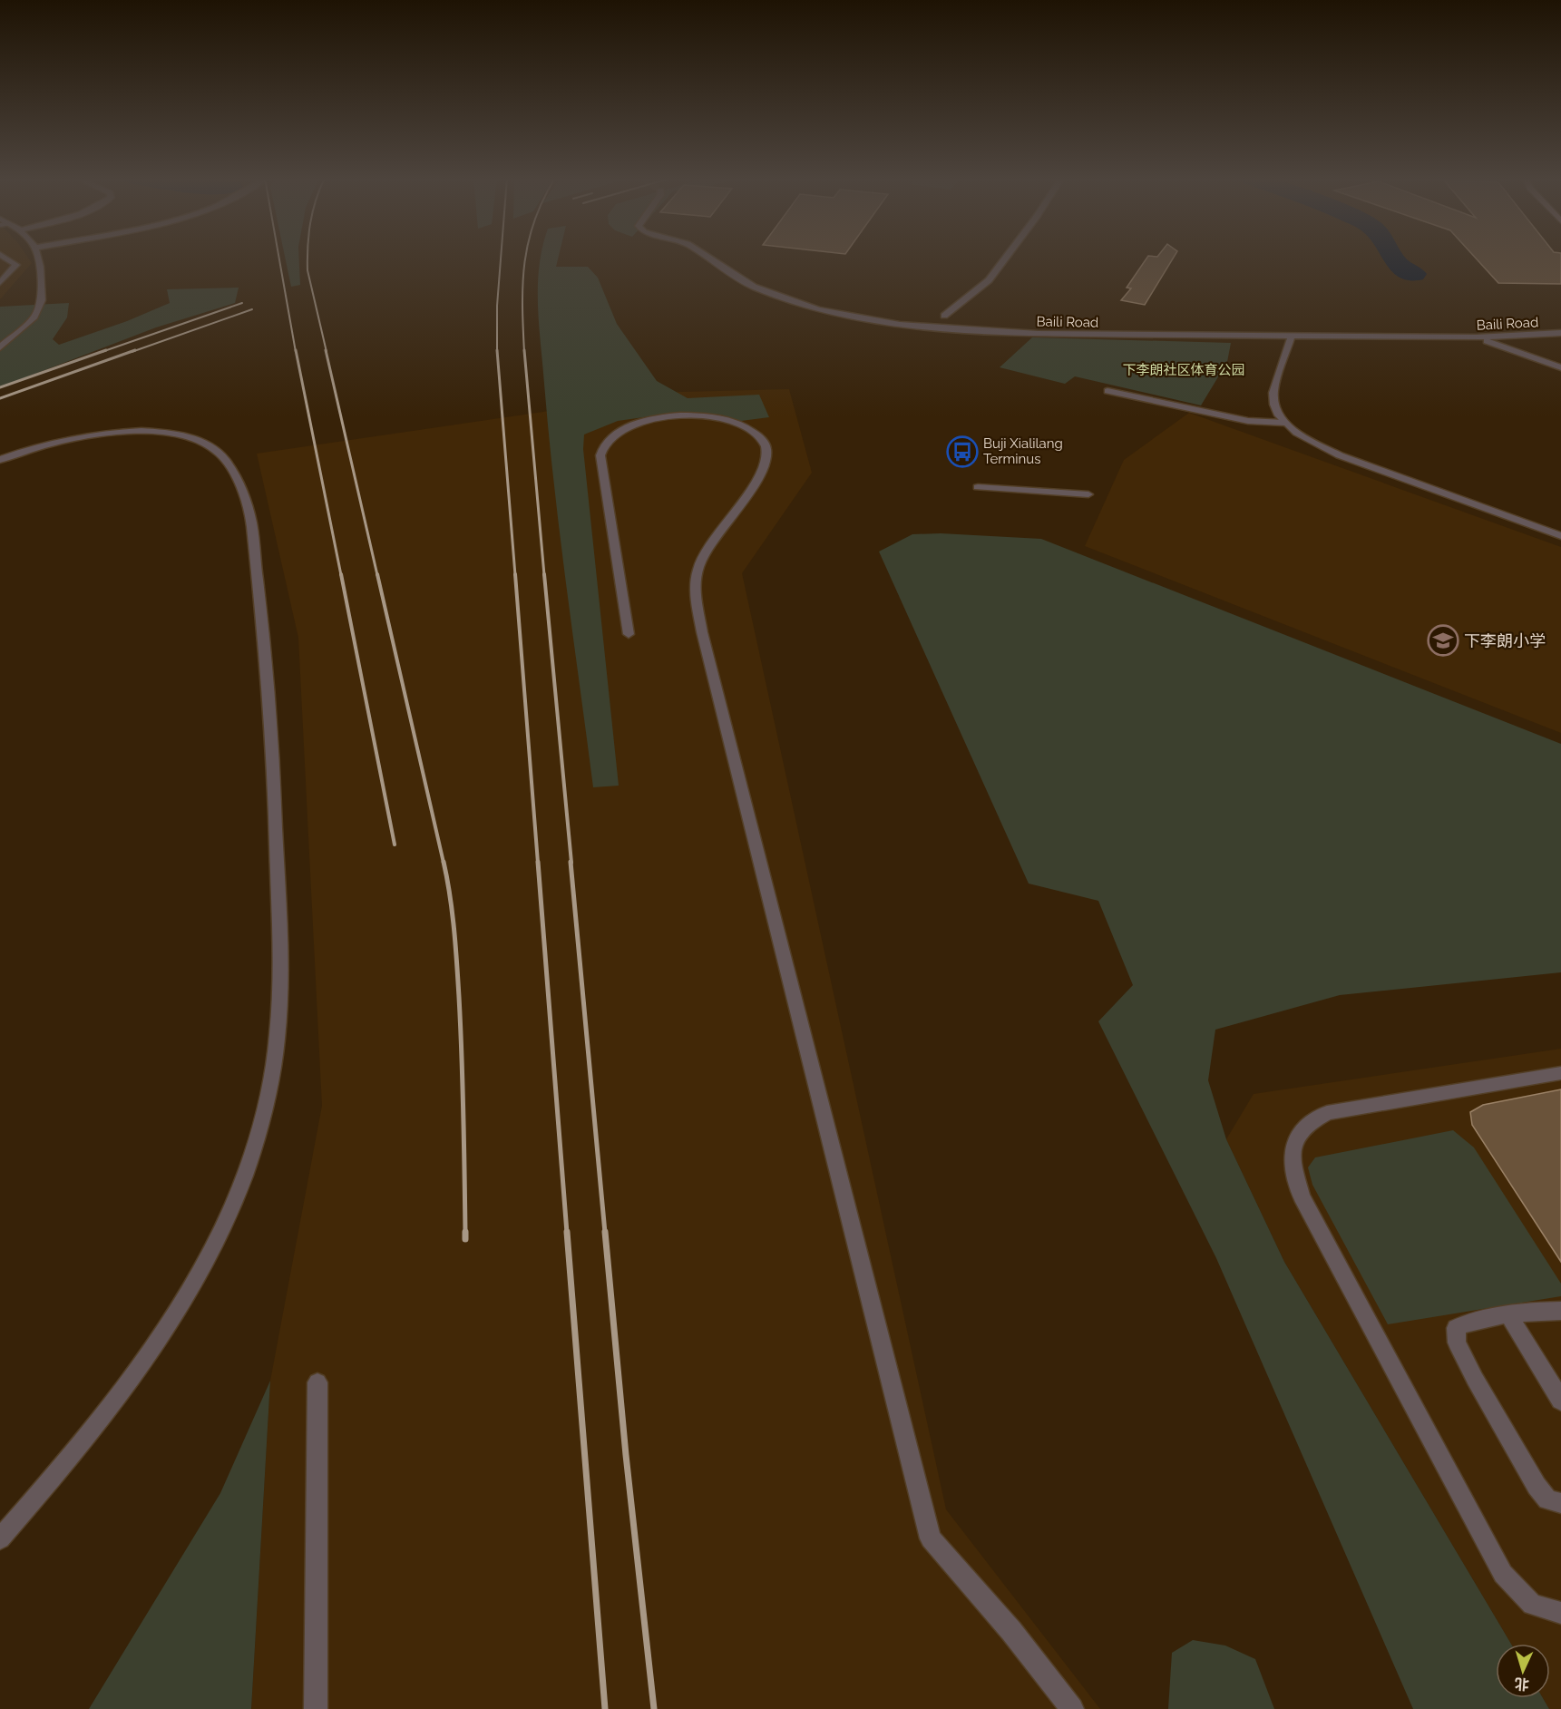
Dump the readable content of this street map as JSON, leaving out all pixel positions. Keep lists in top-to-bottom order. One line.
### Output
{"streets":{"street":["Baili Road"]},"parks":["下李朗社区体育公园"],"places":{"bus stop":["Buji Xialilang Terminus"],"school or university":["下李朗小学"]},"north":"bottom"}
